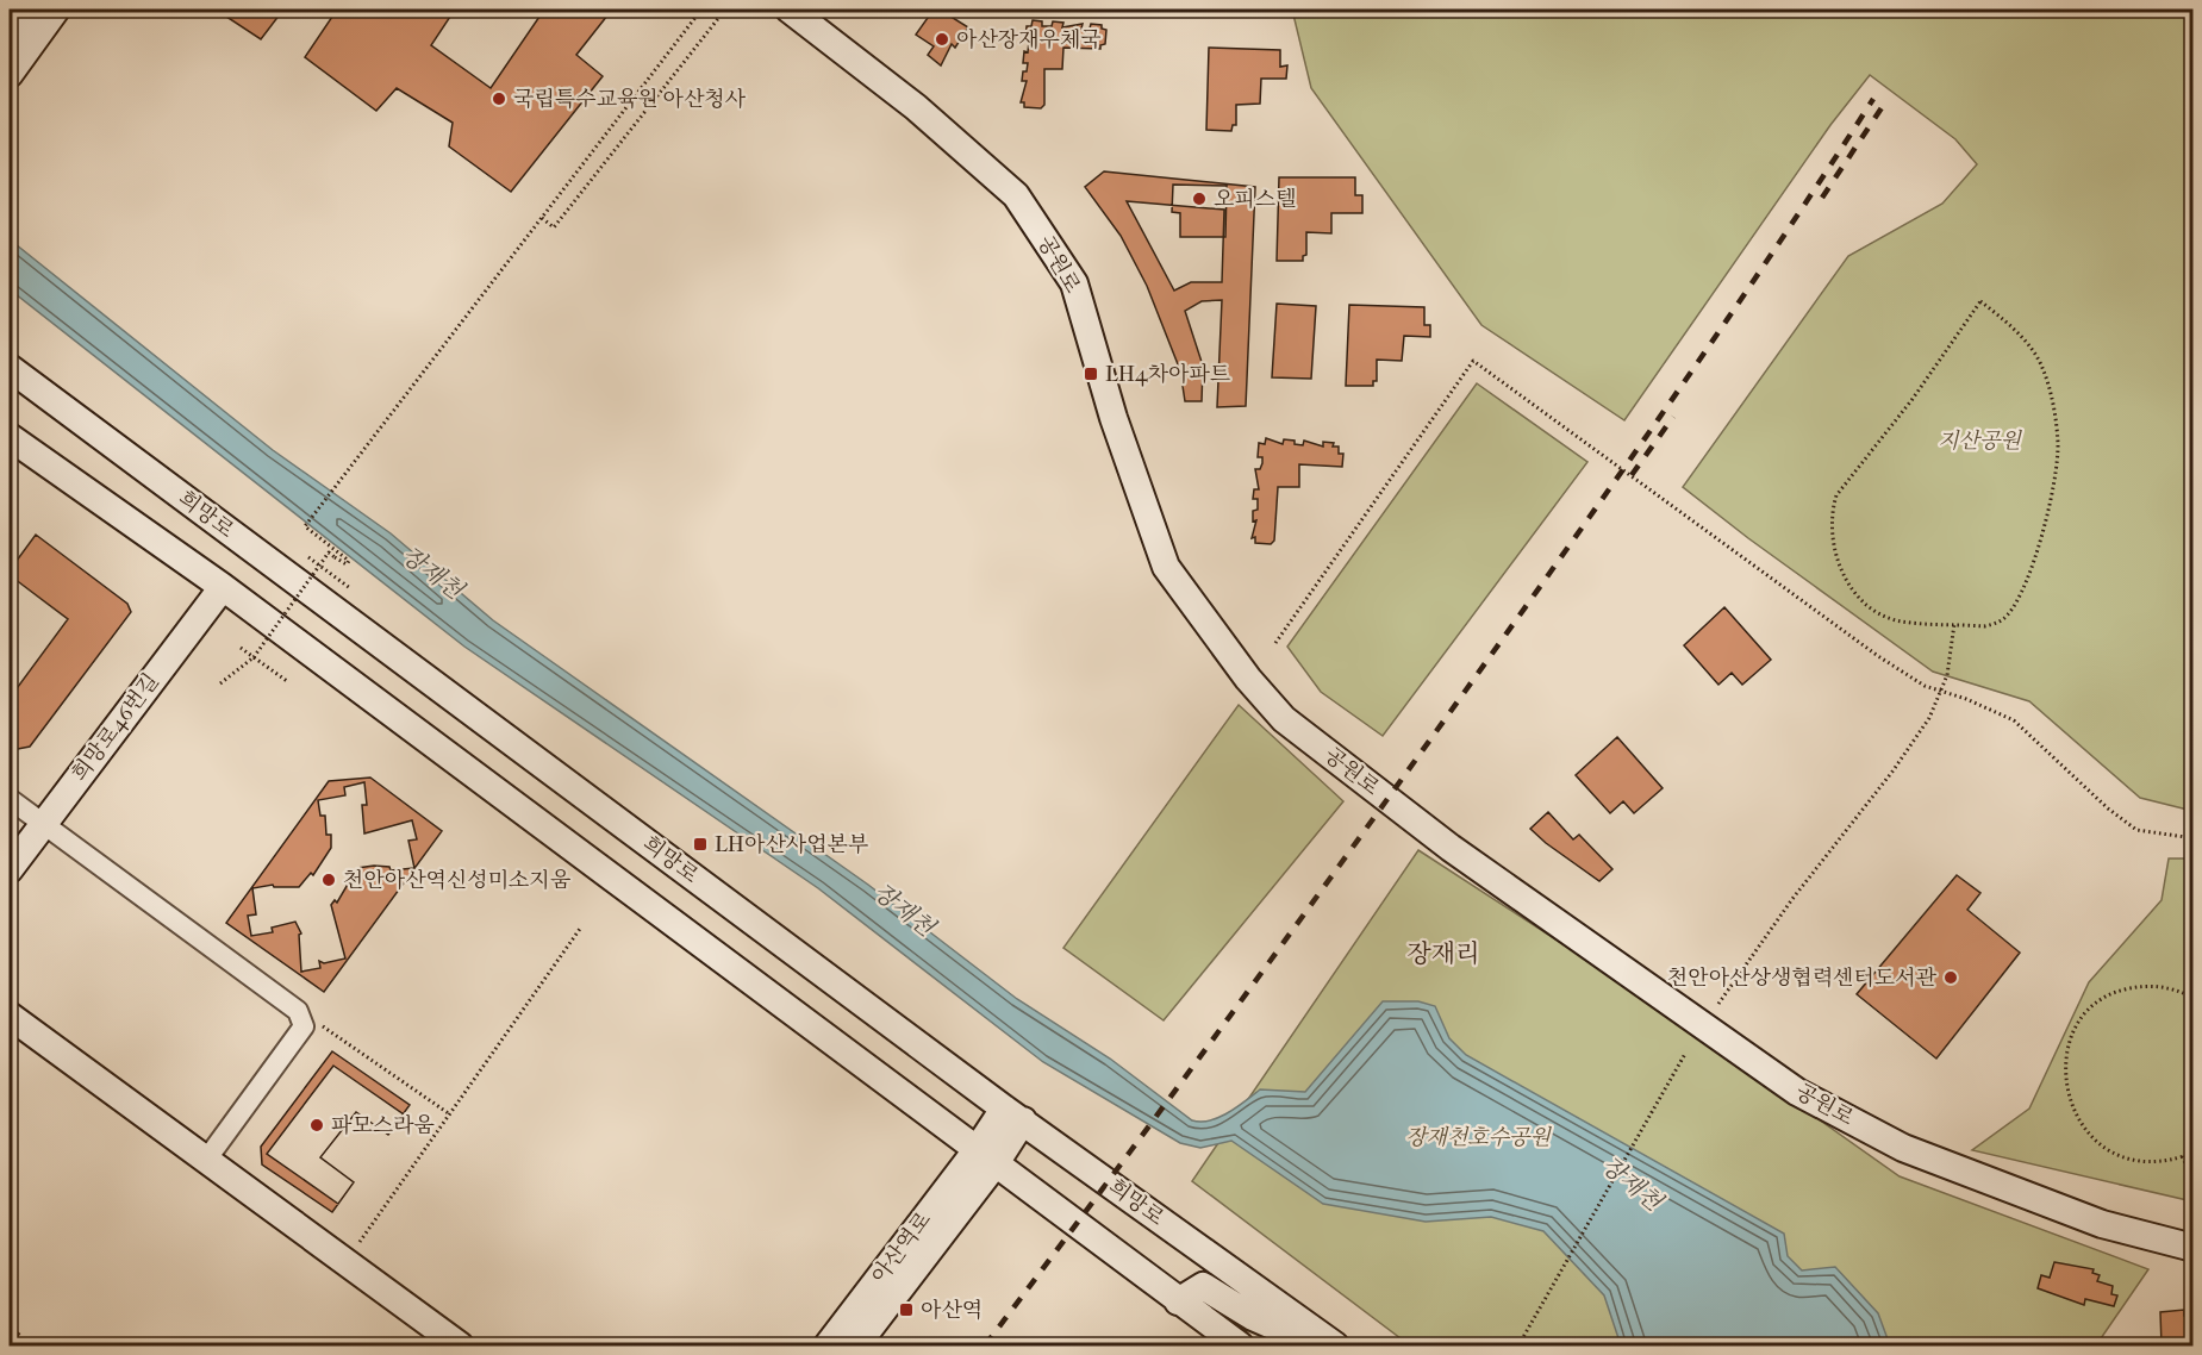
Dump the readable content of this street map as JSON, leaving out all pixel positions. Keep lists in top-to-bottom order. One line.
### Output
{"streets":{"street":["공원로","희망로","희망로46번길","아산역로"]},"districts":["장재리"],"water":["장재천"],"parks":["지산공원","장재천호수공원"],"places":{"other":["아산장재우체국","국립특수교육원 아산청사","오피스텔","천안아산역신성미소지움","천안아산상생협력센터도서관","파모스라움"],"transit":["LH4차아파트","LH아산사업본부","아산역"]}}
